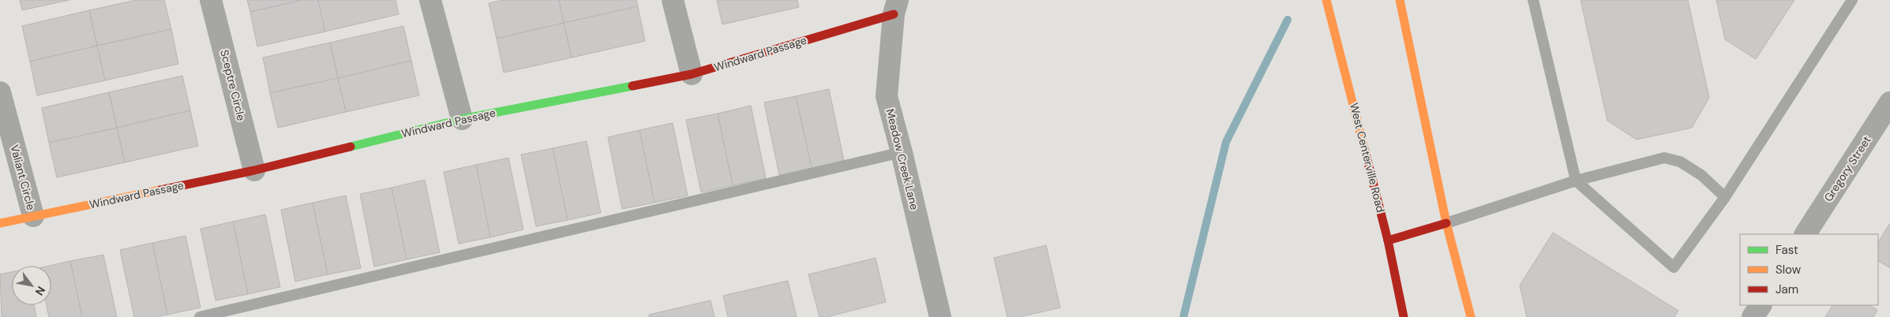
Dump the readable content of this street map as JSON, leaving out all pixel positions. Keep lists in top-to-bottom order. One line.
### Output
{"streets":{"street":["Windward Passage","Sceptre Circle","West Centerville Road","Meadow Creek Lane","Gregory Street","Valiant Circle"]},"crossings":[["Windward Passage","Sceptre Circle"],["Windward Passage","Meadow Creek Lane"],["Windward Passage","Valiant Circle"]],"legend":["Fast","Slow","Jam"],"north":"bottom right"}
